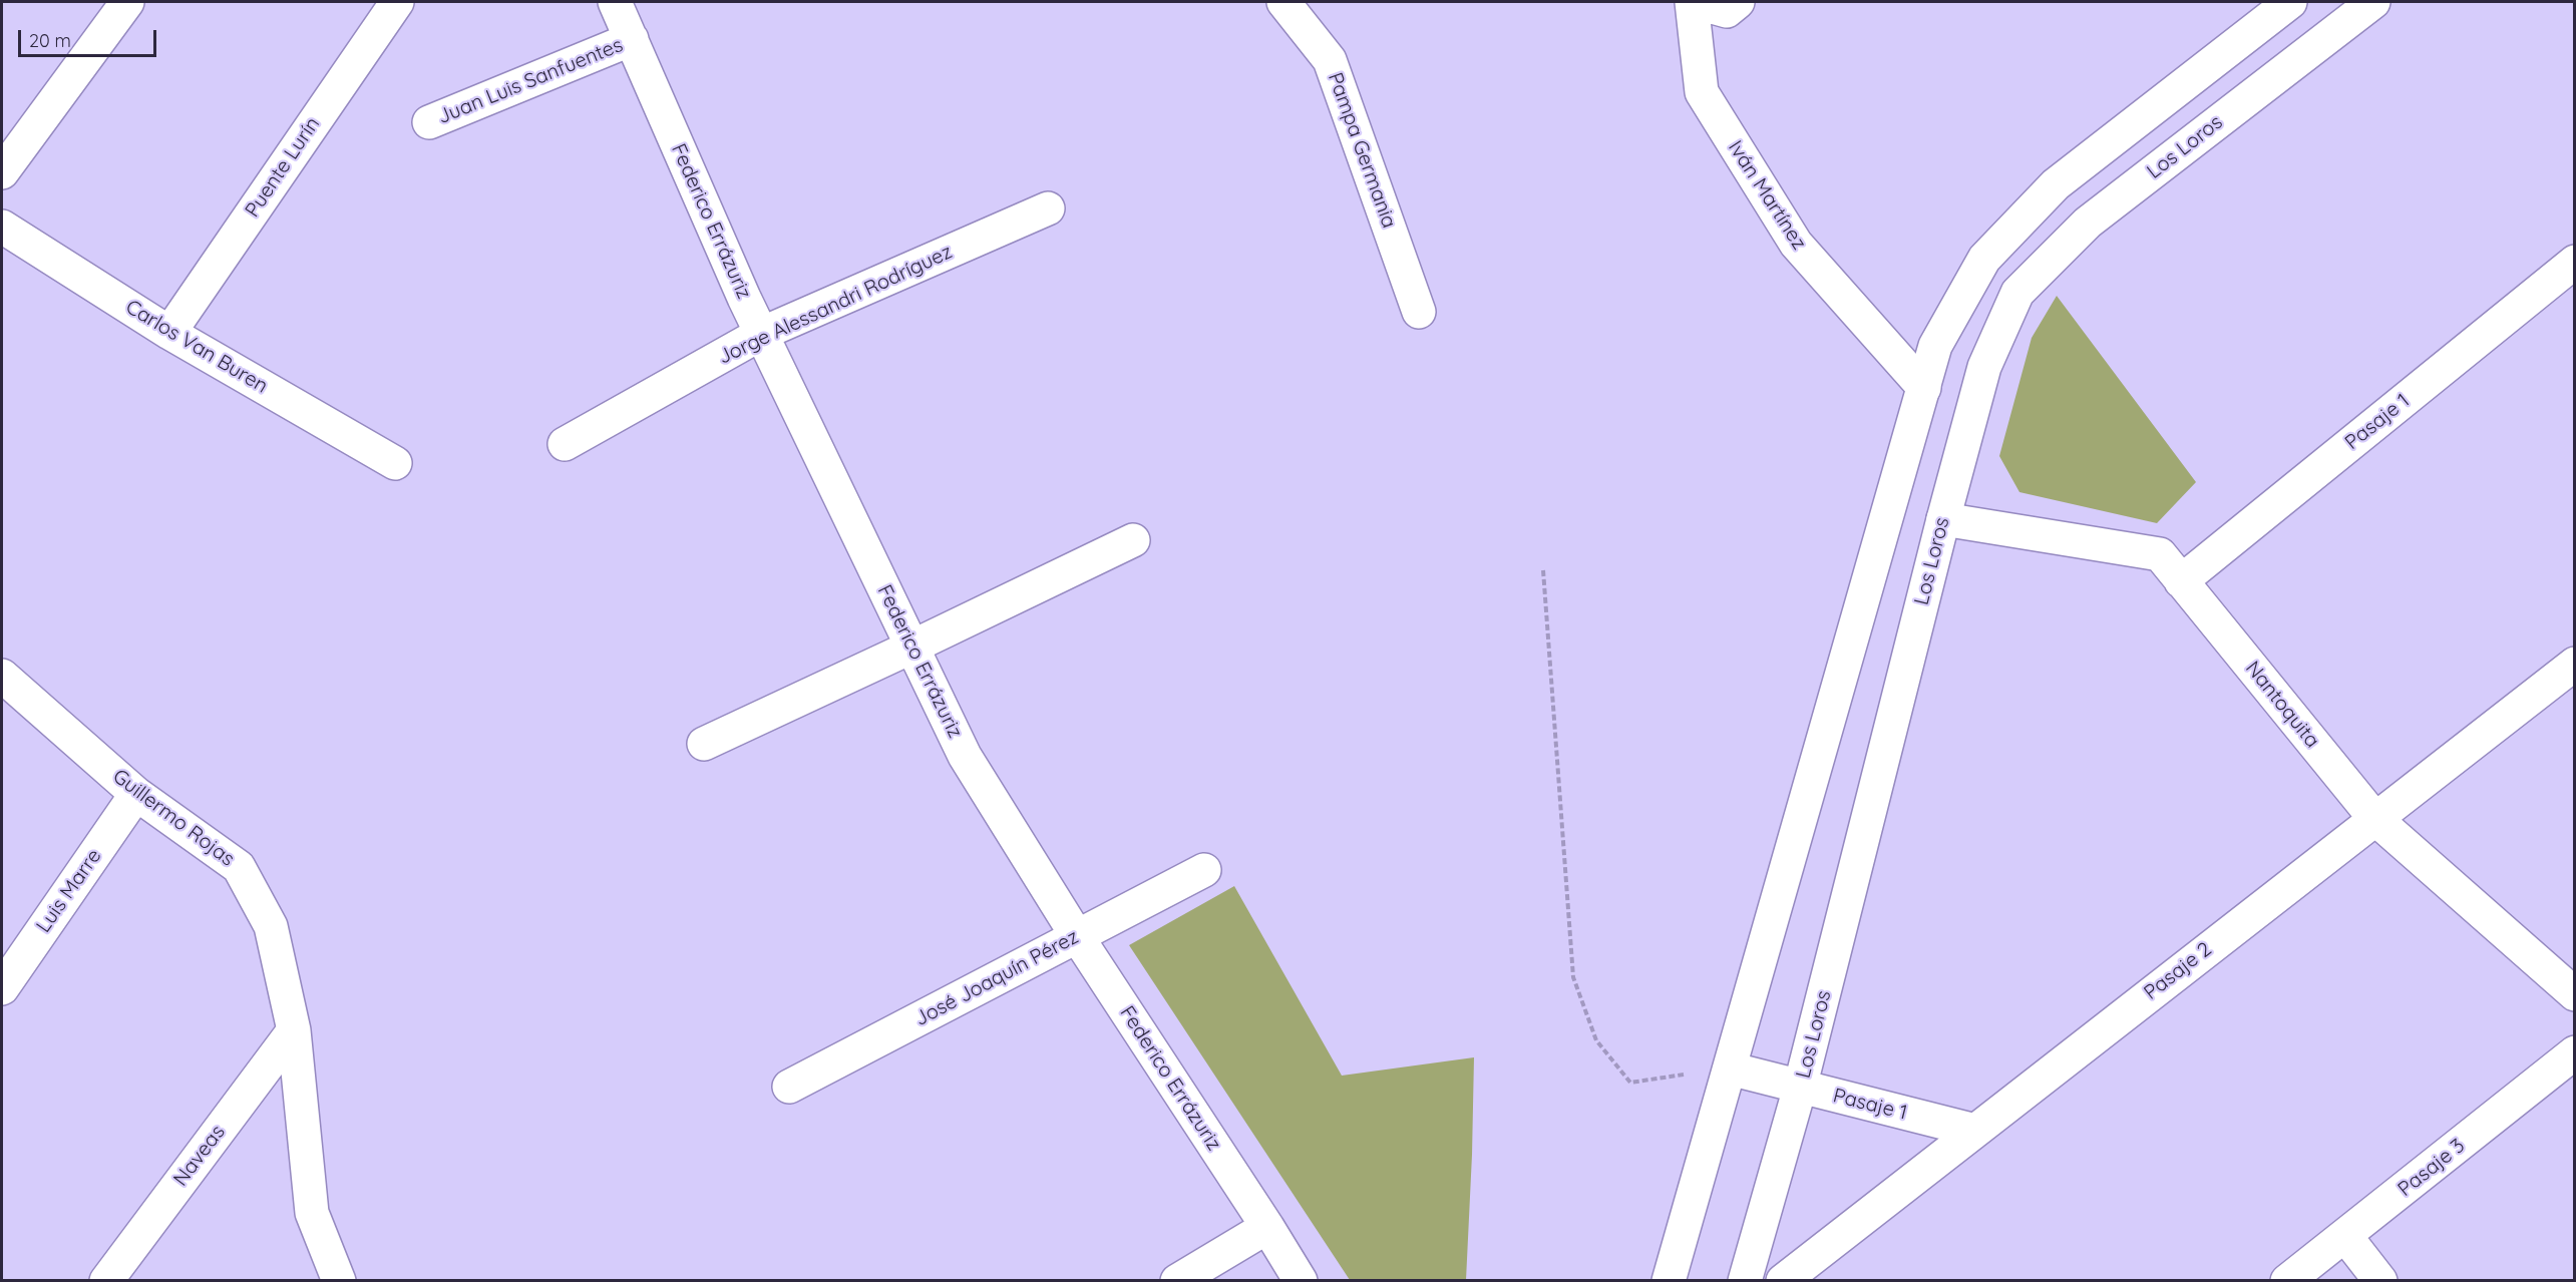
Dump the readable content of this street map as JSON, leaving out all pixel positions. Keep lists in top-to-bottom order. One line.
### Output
{"streets":{"street":["Juan Luis Sanfuentes","Los Loros","Pampa Germania","Puente Lurín","Iván Martínez","Federico Errázuriz","Jorge Alessandri Rodríguez","Carlos Van Buren","Pasaje 1","Nantoquita","Guillermo Rojas","Luis Marre","Pasaje 2","José Joaquín Pérez","Naveas","Pasaje 3"]},"crossings":[["Juan Luis Sanfuentes","Federico Errázuriz"],["Los Loros","Pasaje 1"],["Los Loros","Nantoquita"],["Puente Lurín","Carlos Van Buren"],["Federico Errázuriz","Jorge Alessandri Rodríguez"],["Federico Errázuriz","José Joaquín Pérez"],["Pasaje 1","Nantoquita"],["Pasaje 1","Pasaje 2"],["Nantoquita","Pasaje 2"],["Guillermo Rojas","Luis Marre"],["Guillermo Rojas","Naveas"]],"scale_bar":"20 m"}
